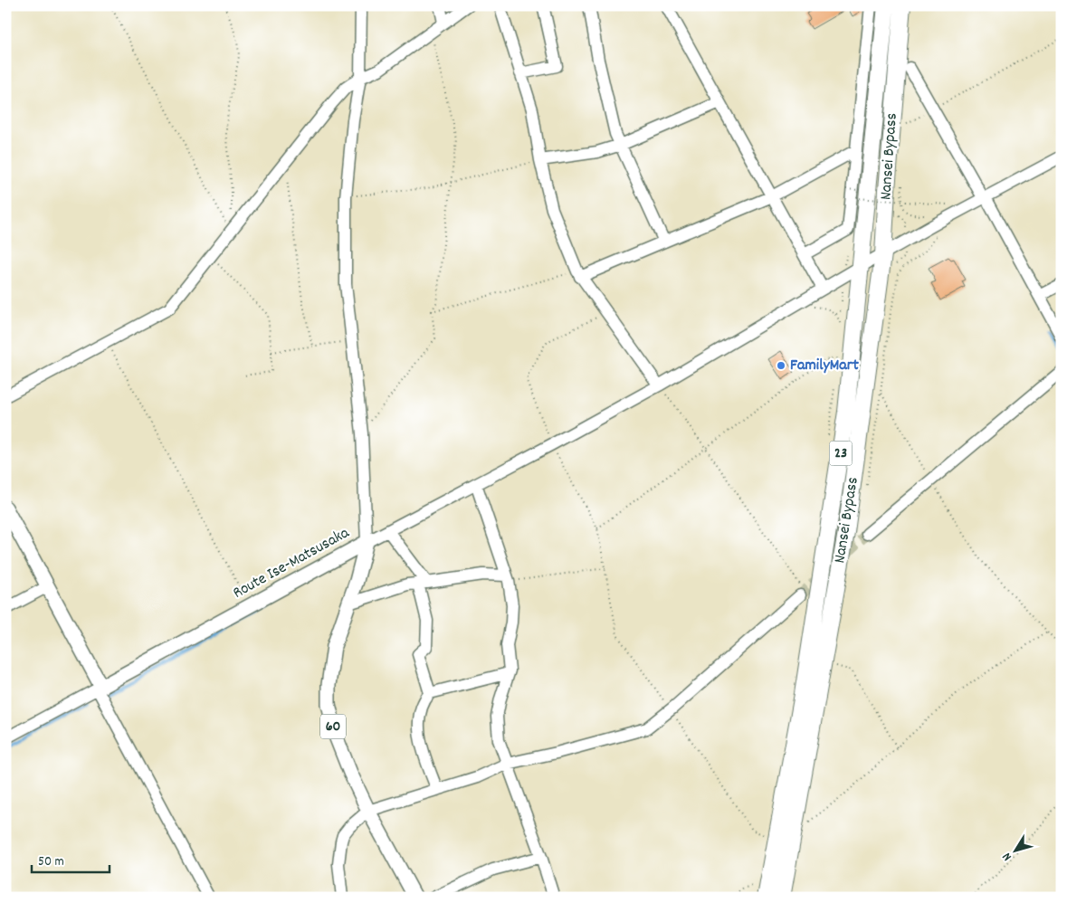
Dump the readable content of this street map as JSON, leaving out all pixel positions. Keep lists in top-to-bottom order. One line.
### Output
{"streets":{"highway":["Nansei Bypass","23"],"main road":["Route Ise-Matsusaka","60"]},"places":["FamilyMart"],"scale_bar":"50 m","north":"bottom left"}
